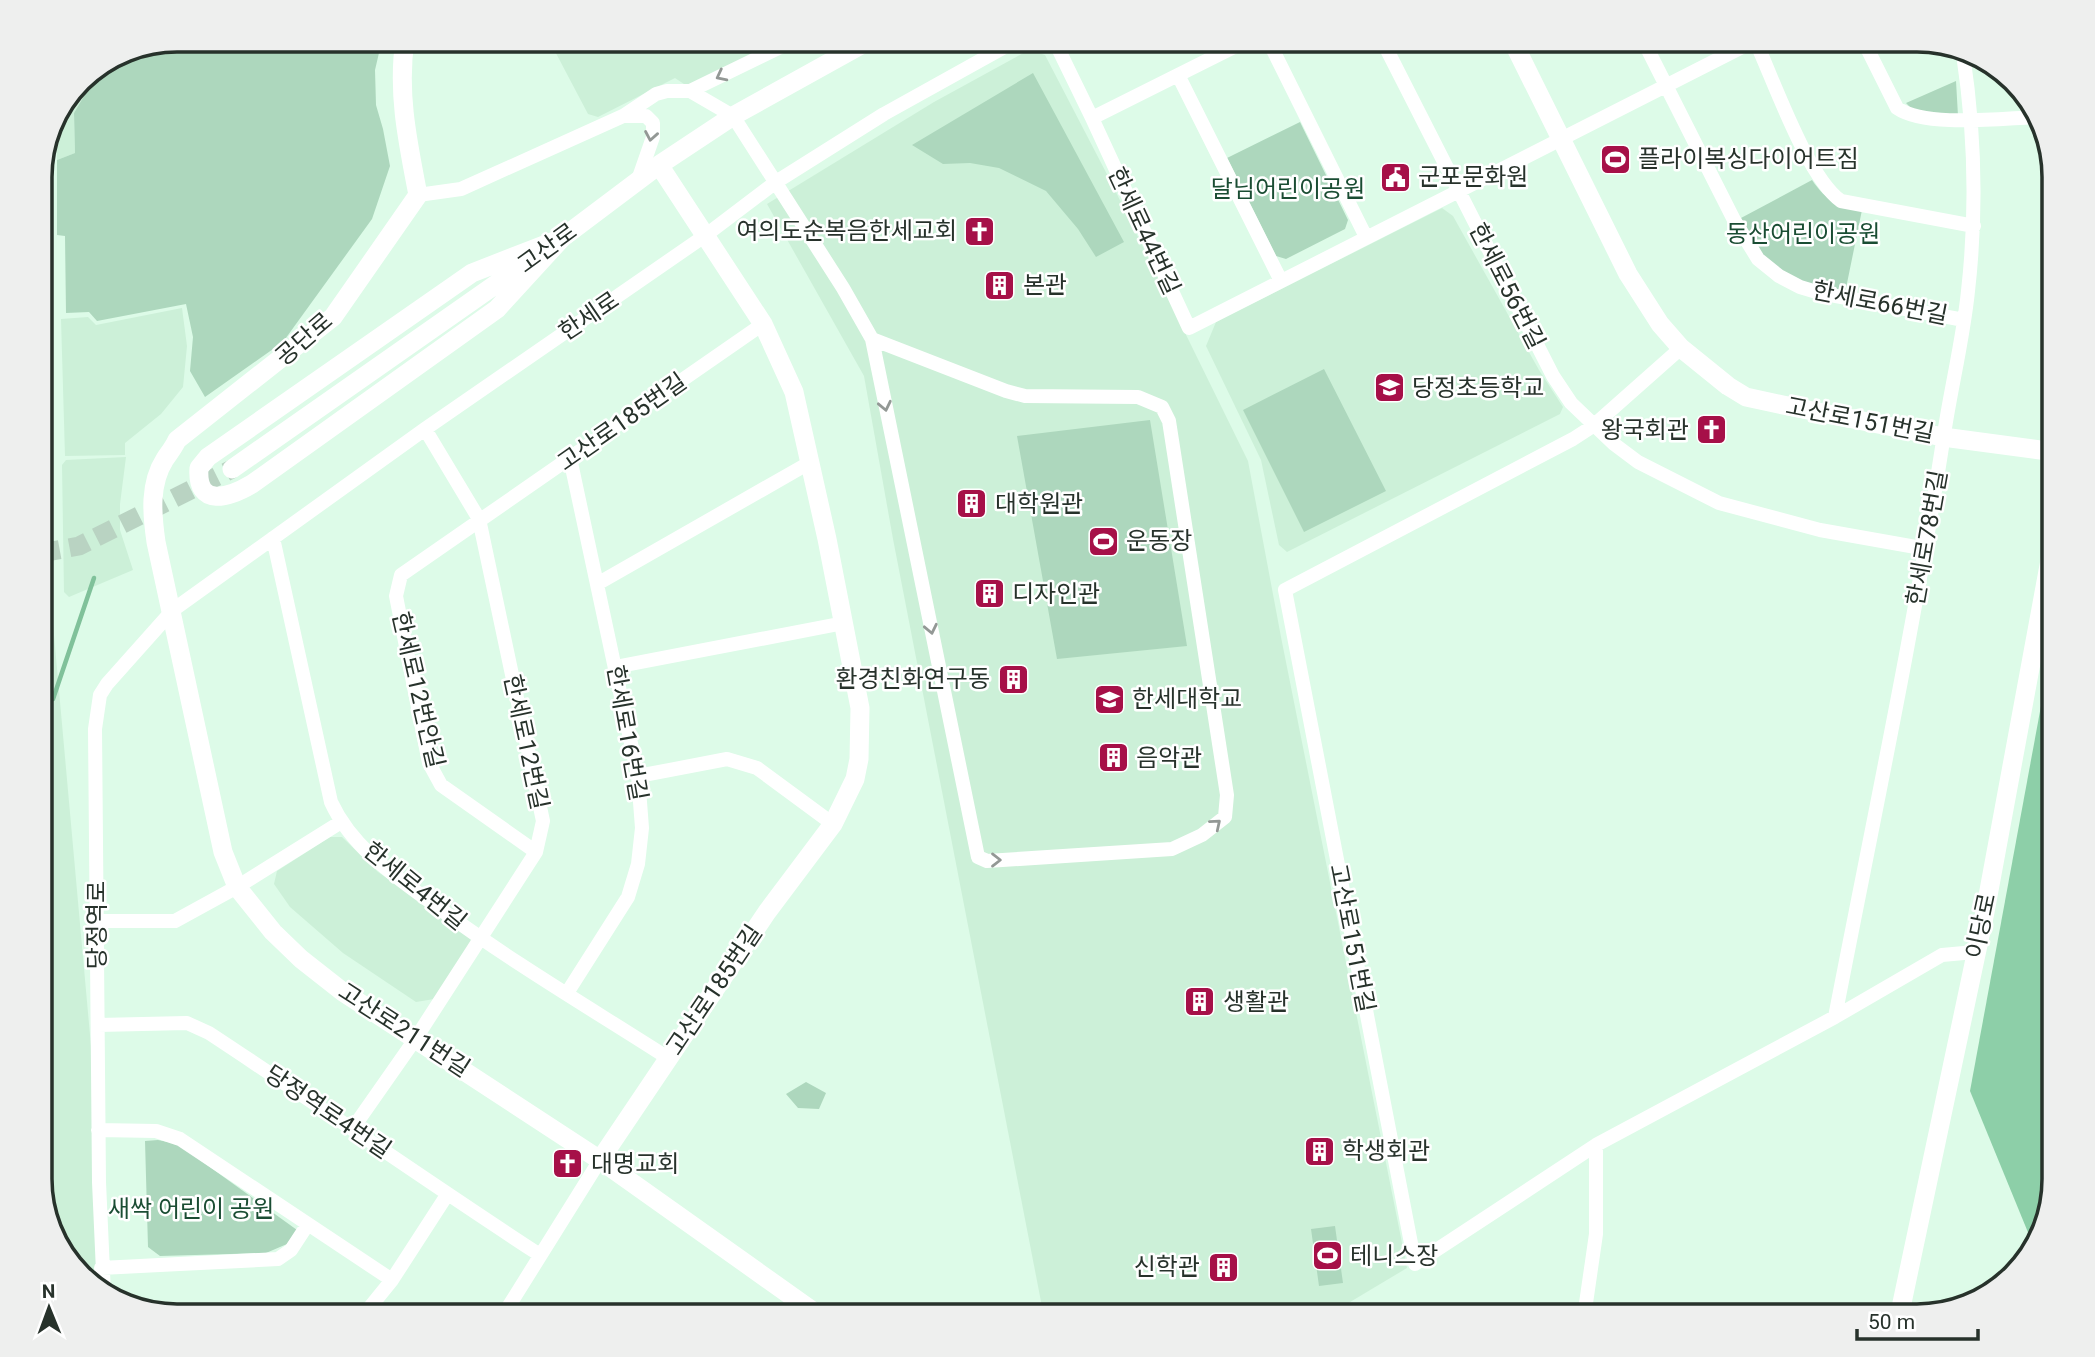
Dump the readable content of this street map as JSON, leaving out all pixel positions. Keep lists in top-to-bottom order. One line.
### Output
{"streets":{"street":["한세로44번길","고산로","한세로56번길","한세로66번길","한세로","공단로","고산로151번길","고산로185번길","한세로78번길","한세로12번안길","한세로16번길","한세로12번길","한세로4번길","당정역로","이당로","고산로211번길","당정역로4번길"]},"crossings":[["한세로44번길","한세로56번길"],["한세로44번길","한세로66번길"],["한세로44번길","고산로151번길"],["고산로","고산로185번길"],["한세로56번길","고산로151번길"],["한세로56번길","한세로78번길"],["한세로66번길","한세로78번길"],["한세로","공단로"],["한세로","고산로185번길"],["한세로","한세로12번길"],["한세로","한세로4번길"],["한세로","당정역로"],["한세로","고산로211번길"],["공단로","당정역로"],["공단로","고산로211번길"],["고산로151번길","한세로78번길"],["고산로151번길","이당로"],["고산로185번길","한세로12번안길"],["고산로185번길","한세로16번길"],["고산로185번길","한세로12번길"],["고산로185번길","한세로4번길"],["고산로185번길","고산로211번길"],["한세로12번안길","한세로12번길"],["한세로16번길","한세로4번길"],["한세로12번길","한세로4번길"],["한세로12번길","고산로211번길"],["한세로12번길","당정역로4번길"],["당정역로","고산로211번길"],["당정역로","당정역로4번길"]],"parks":["달님어린이공원","동산어린이공원","새싹 어린이 공원"],"places":{"sports":["플라이복싱다이어트짐","운동장","테니스장"],"public building":["군포문화원"],"church":["여의도순복음한세교회","왕국회관","대명교회"],"building":["본관","대학원관","디자인관","환경친화연구동","음악관","생활관","학생회관","신학관"],"school or university":["당정초등학교","한세대학교"]},"scale_bar":"50 m","north":"top"}
